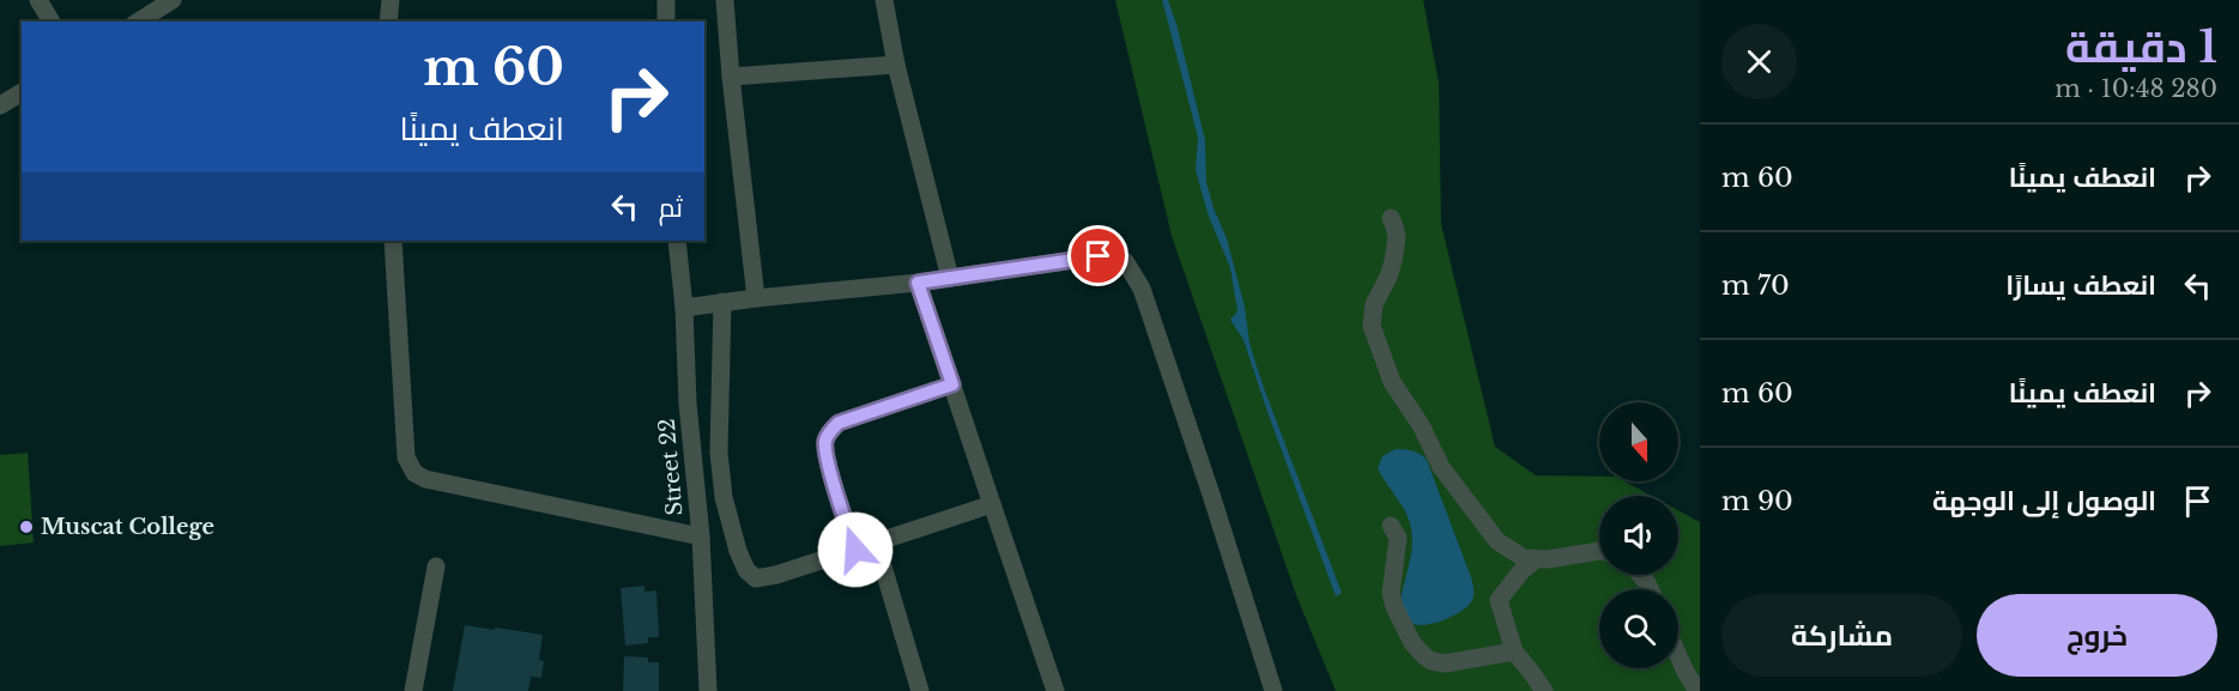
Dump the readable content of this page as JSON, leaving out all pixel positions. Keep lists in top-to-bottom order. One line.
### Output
{"streets":{"street":["Street 22"]},"places":["Muscat College"],"north":"bottom","page":{"heading":["1 دقيقة","280 m · 10:48"],"turn":["60 m","انعطف يمينًا"],"list":[{"name":"انعطف يمينًا","value":"60 m"},{"name":"انعطف يسارًا","value":"70 m"},{"name":"انعطف يمينًا","value":"60 m"},{"name":"الوصول إلى الوجهة","value":"90 m"}],"then":"ثم","buttons":["خروج","مشاركة"]}}
